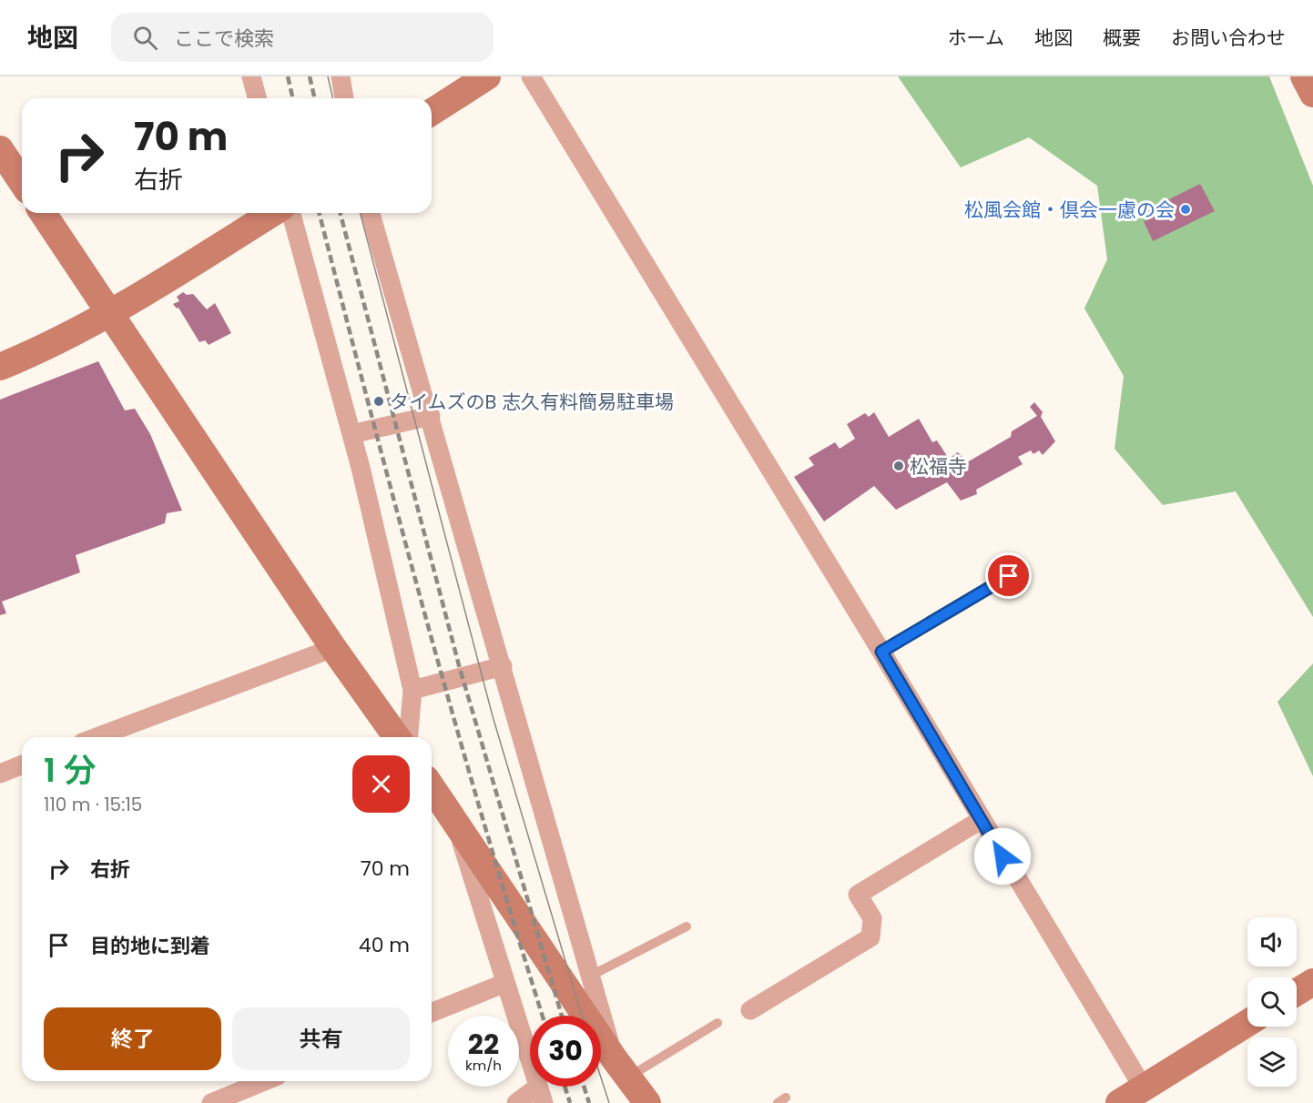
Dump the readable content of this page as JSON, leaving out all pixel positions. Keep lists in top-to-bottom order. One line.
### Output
{"places":["松風会館・倶会一慮の会","タイムズのB 志久有料簡易駐車場","松福寺"],"page":{"header":"地図","search":"ここで検索","nav":["ホーム","地図","概要","お問い合わせ"],"turn":["70 m","右折"],"heading":["1 分","110 m · 15:15"],"list":[{"name":"右折","value":"70 m"},{"name":"目的地に到着","value":"40 m"}],"buttons":["終了","共有"],"speed":"22 km/h","limit":"30"}}
